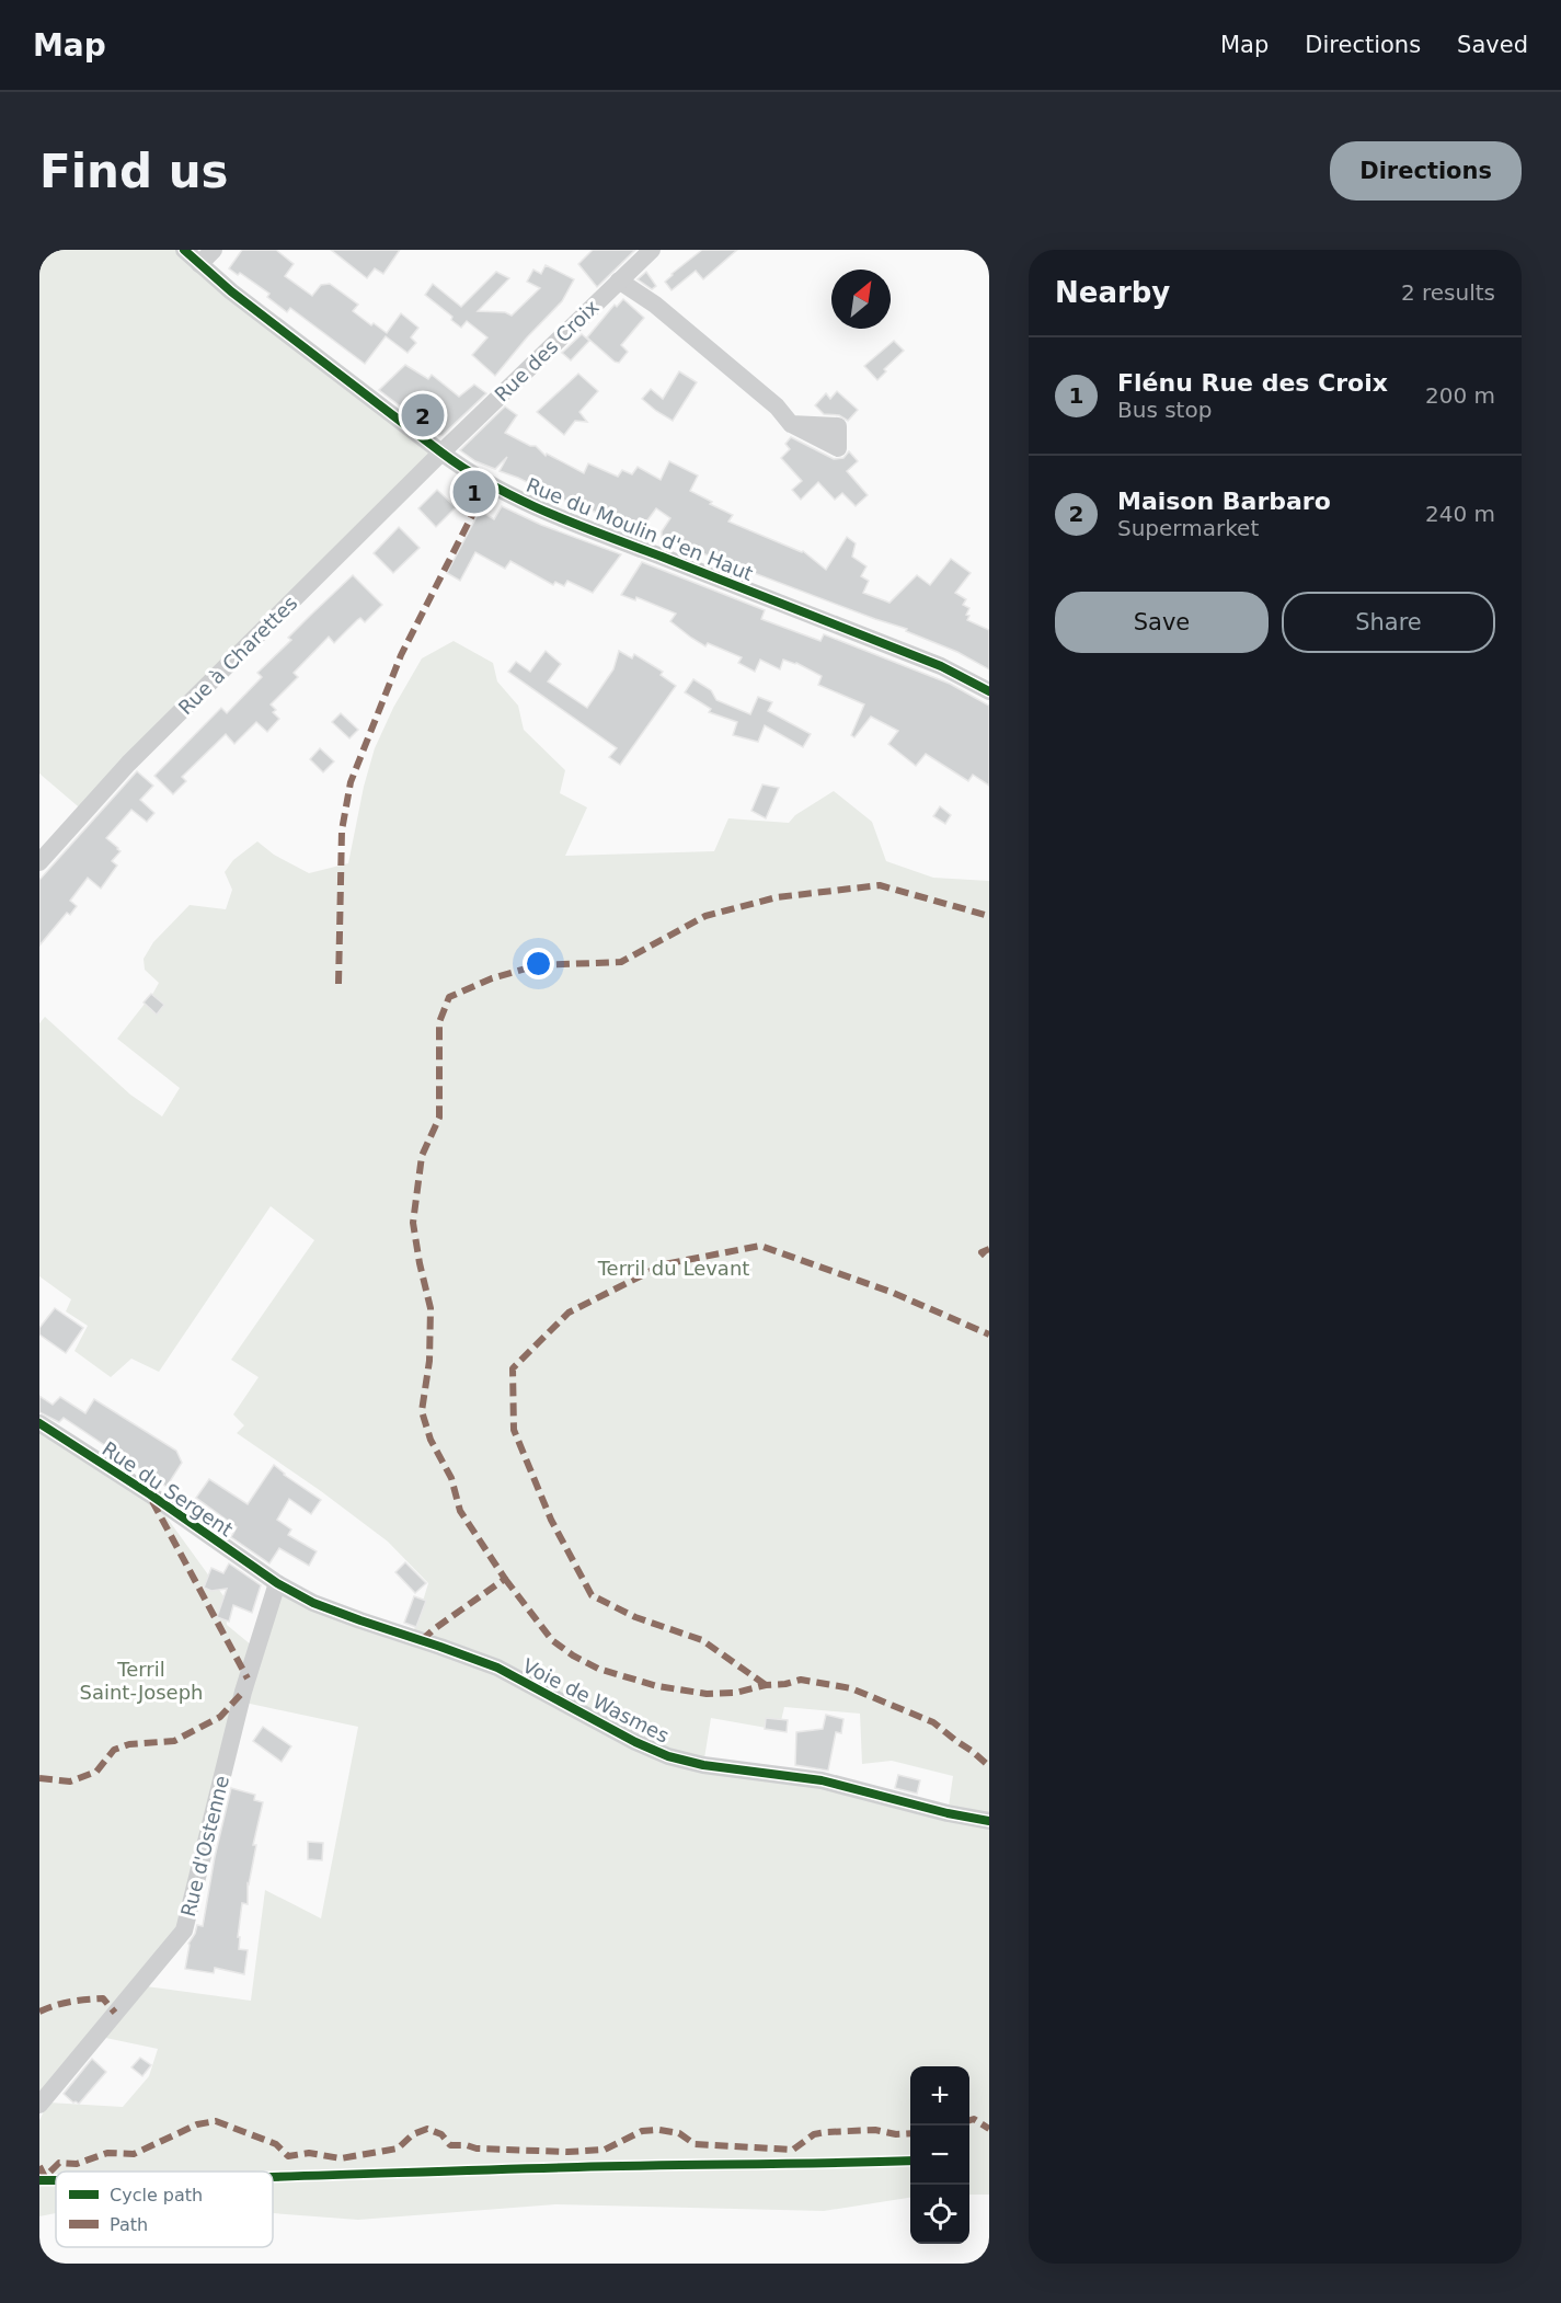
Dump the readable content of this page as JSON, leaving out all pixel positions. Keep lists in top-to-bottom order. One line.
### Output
{"streets":{"street":["Rue des Croix","Rue du Moulin d'en Haut","Rue à Charettes","Rue du Sergent","Voie de Wasmes","Rue d'Ostenne"]},"crossings":[["Rue des Croix","Rue du Moulin d'en Haut"],["Rue des Croix","Rue à Charettes"],["Rue du Moulin d'en Haut","Rue à Charettes"],["Rue du Sergent","Voie de Wasmes"],["Rue du Sergent","Rue d'Ostenne"],["Voie de Wasmes","Rue d'Ostenne"]],"parks":["Terril du Levant","Terril Saint-Joseph"],"legend":["Cycle path","Path"],"north":"top right","page":{"header":"Map","nav":["Map","Directions","Saved"],"buttons":["Directions",["Save","Share"]],"title":"Find us","heading":["Nearby","2 results"],"list":[{"mark":"1","name":"Flénu Rue des Croix","note":"Bus stop","value":"200 m"},{"mark":"2","name":"Maison Barbaro","note":"Supermarket","value":"240 m"}],"pins":["2","1"],"map_buttons":["+","−"]}}
